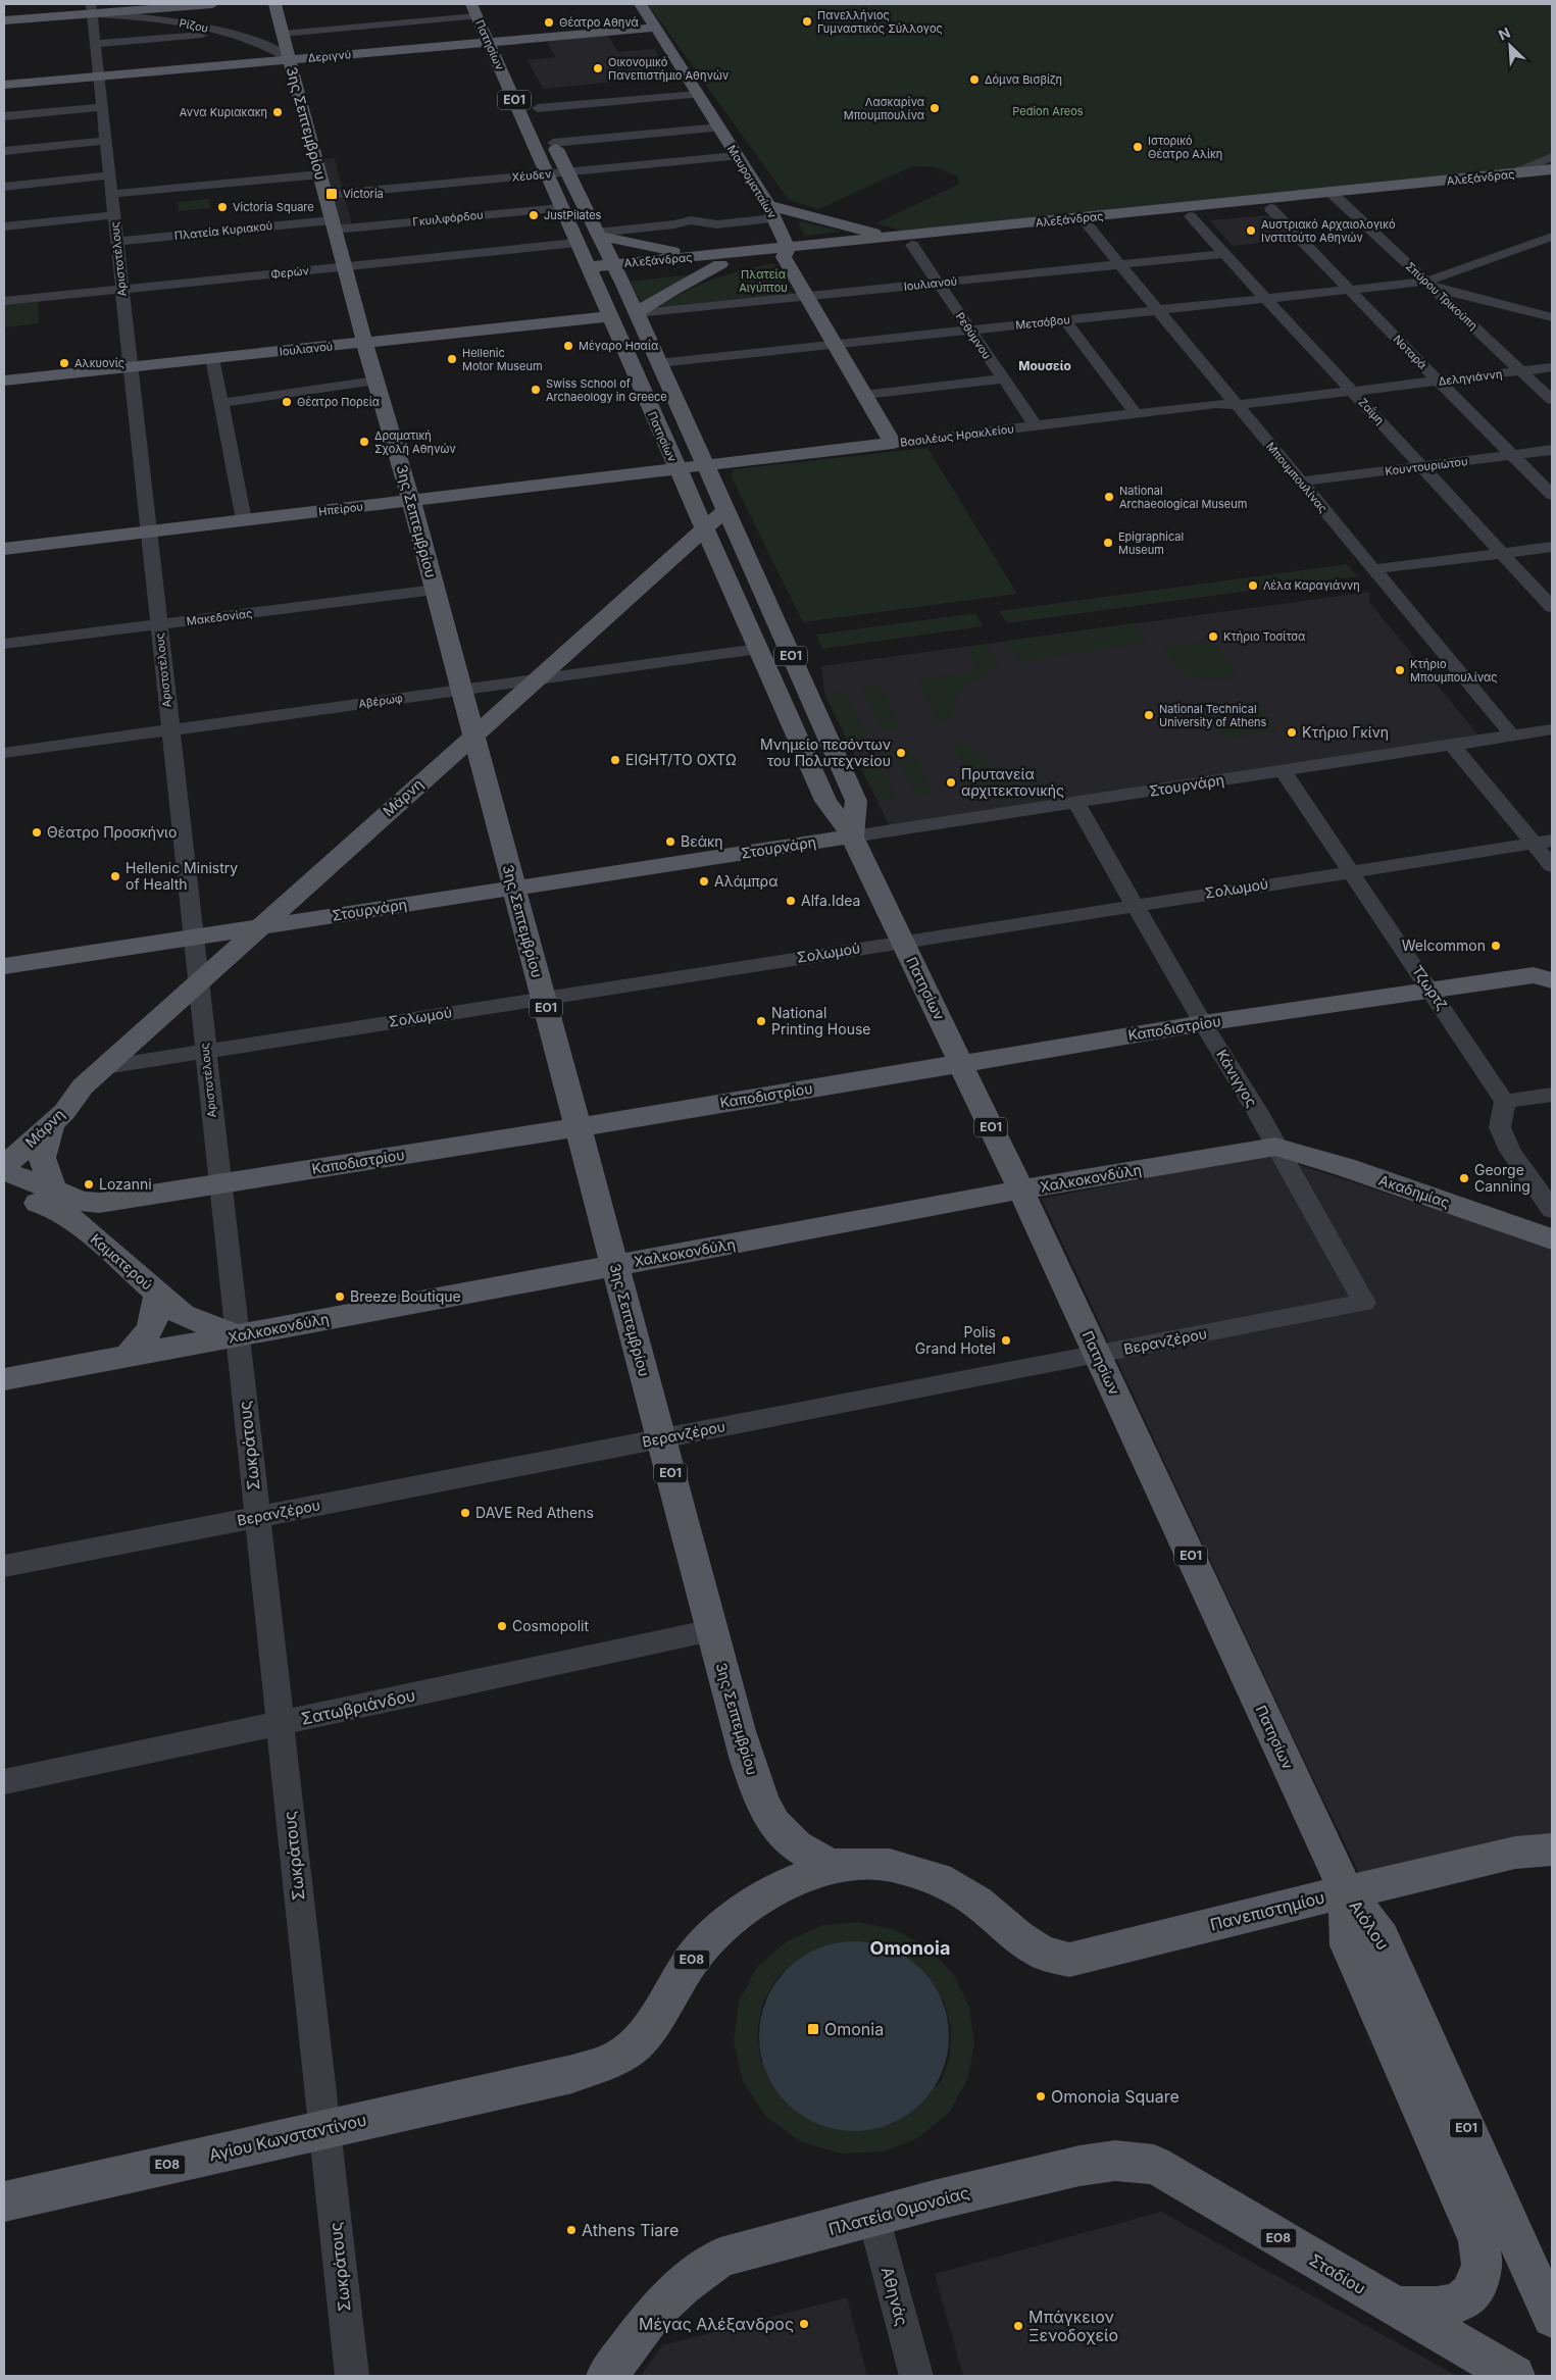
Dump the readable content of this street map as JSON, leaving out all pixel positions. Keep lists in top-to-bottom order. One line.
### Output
{"streets":{"main road":["Πατησίων","Δεριγνύ","ΕΟ1","3ης Σεπτεμβρίου","Αλεξάνδρας","Μαυροματαίων","Ιουλιανού","Βασιλέως Ηρακλείου","Ηπείρου","Στουρνάρη","Μάρνη","Καποδιστρίου","Χαλκοκονδύλη","Ακαδημίας","Καματερού","Πανεπιστημίου","Αιόλου","ΕΟ8","Αγίου Κωνσταντίνου","Πλατεία Ομονοίας","Σταδίου"],"street":["Ρίζου","Χέυδεν","Γκυιλφόρδου","Πλατεία Κυριακού","Αριστοτέλους","Φερών","Σπύρου Τρικούπη","Μετσόβου","Ρεθύμνου","Νοταρά","Δεληγιάννη","Ζαΐμη","Κουντουριώτου","Μπουμπουλίνας","Μακεδονίας","Αβέρωφ","Σολωμού","Τζωρτζ","Κάνιγγος","Βερανζέρου","Σωκράτους","Σατωβριάνδου","Αθηνάς"]},"crossings":[["Ρίζου","Δεριγνύ"],["Ρίζου","3ης Σεπτεμβρίου"],["Ρίζου","Αριστοτέλους"],["Πατησίων","Δεριγνύ"],["Πατησίων","Χέυδεν"],["Πατησίων","Αλεξάνδρας"],["Πατησίων","Γκυιλφόρδου"],["Πατησίων","Φερών"],["Πατησίων","Ιουλιανού"],["Πατησίων","Μετσόβου"],["Πατησίων","Βασιλέως Ηρακλείου"],["Πατησίων","Ηπείρου"],["Πατησίων","Αβέρωφ"],["Πατησίων","Στουρνάρη"],["Πατησίων","Μάρνη"],["Πατησίων","Σολωμού"],["Πατησίων","Καποδιστρίου"],["Πατησίων","Χαλκοκονδύλη"],["Πατησίων","Βερανζέρου"],["Πατησίων","Πανεπιστημίου"],["Πατησίων","Αιόλου"],["Δεριγνύ","3ης Σεπτεμβρίου"],["Δεριγνύ","Μαυροματαίων"],["Δεριγνύ","Αριστοτέλους"],["3ης Σεπτεμβρίου","Χέυδεν"],["3ης Σεπτεμβρίου","Γκυιλφόρδου"],["3ης Σεπτεμβρίου","Πλατεία Κυριακού"],["3ης Σεπτεμβρίου","Φερών"],["3ης Σεπτεμβρίου","Ιουλιανού"],["3ης Σεπτεμβρίου","Ηπείρου"],["3ης Σεπτεμβρίου","Μακεδονίας"],["3ης Σεπτεμβρίου","Αβέρωφ"],["3ης Σεπτεμβρίου","Στουρνάρη"],["3ης Σεπτεμβρίου","Μάρνη"],["3ης Σεπτεμβρίου","Σολωμού"],["3ης Σεπτεμβρίου","Καποδιστρίου"],["3ης Σεπτεμβρίου","Χαλκοκονδύλη"],["3ης Σεπτεμβρίου","Βερανζέρου"],["3ης Σεπτεμβρίου","Σατωβριάνδου"],["3ης Σεπτεμβρίου","Πανεπιστημίου"],["3ης Σεπτεμβρίου","Αγίου Κωνσταντίνου"],["Χέυδεν","Μαυροματαίων"],["Αλεξάνδρας","Μαυροματαίων"],["Αλεξάνδρας","Σπύρου Τρικούπη"],["Αλεξάνδρας","Ρεθύμνου"],["Αλεξάνδρας","Νοταρά"],["Αλεξάνδρας","Ζαΐμη"],["Αλεξάνδρας","Μπουμπουλίνας"],["Μαυροματαίων","Ιουλιανού"],["Μαυροματαίων","Μετσόβου"],["Μαυροματαίων","Βασιλέως Ηρακλείου"],["Γκυιλφόρδου","Πλατεία Κυριακού"],["Πλατεία Κυριακού","Αριστοτέλους"],["Αριστοτέλους","Φερών"],["Αριστοτέλους","Ιουλιανού"],["Αριστοτέλους","Ηπείρου"],["Αριστοτέλους","Μακεδονίας"],["Αριστοτέλους","Αβέρωφ"],["Αριστοτέλους","Στουρνάρη"],["Αριστοτέλους","Μάρνη"],["Αριστοτέλους","Σολωμού"],["Αριστοτέλους","Καποδιστρίου"],["Αριστοτέλους","Χαλκοκονδύλη"],["Αριστοτέλους","Καματερού"],["Αριστοτέλους","Σωκράτους"],["Ιουλιανού","Ρεθύμνου"],["Ιουλιανού","Ζαΐμη"],["Ιουλιανού","Μπουμπουλίνας"],["Σπύρου Τρικούπη","Μετσόβου"],["Σπύρου Τρικούπη","Δεληγιάννη"],["Μετσόβου","Ρεθύμνου"],["Μετσόβου","Νοταρά"],["Μετσόβου","Ζαΐμη"],["Μετσόβου","Μπουμπουλίνας"],["Ρεθύμνου","Βασιλέως Ηρακλείου"],["Νοταρά","Δεληγιάννη"],["Νοταρά","Κουντουριώτου"],["Δεληγιάννη","Ζαΐμη"],["Δεληγιάννη","Βασιλέως Ηρακλείου"],["Δεληγιάννη","Μπουμπουλίνας"],["Ζαΐμη","Κουντουριώτου"],["Βασιλέως Ηρακλείου","Μπουμπουλίνας"],["Βασιλέως Ηρακλείου","Ηπείρου"],["Κουντουριώτου","Μπουμπουλίνας"],["Μπουμπουλίνας","Στουρνάρη"],["Αβέρωφ","Μάρνη"],["Στουρνάρη","Μάρνη"],["Στουρνάρη","Τζωρτζ"],["Στουρνάρη","Κάνιγγος"],["Μάρνη","Σολωμού"],["Σολωμού","Τζωρτζ"],["Σολωμού","Κάνιγγος"],["Τζωρτζ","Καποδιστρίου"],["Καποδιστρίου","Κάνιγγος"],["Κάνιγγος","Χαλκοκονδύλη"],["Κάνιγγος","Ακαδημίας"],["Κάνιγγος","Βερανζέρου"],["Χαλκοκονδύλη","Ακαδημίας"],["Χαλκοκονδύλη","Καματερού"],["Χαλκοκονδύλη","Σωκράτους"],["Καματερού","Σωκράτους"],["Βερανζέρου","Σωκράτους"],["Σωκράτους","Σατωβριάνδου"],["Σωκράτους","Αγίου Κωνσταντίνου"],["Πανεπιστημίου","Αιόλου"],["Πανεπιστημίου","Αγίου Κωνσταντίνου"],["Αιόλου","Σταδίου"],["Πλατεία Ομονοίας","Σταδίου"],["Πλατεία Ομονοίας","Αθηνάς"]],"districts":["Μουσείο","Omonoia"],"parks":["Pedion Areos","Πλατεία Αιγύπτου"],"places":{"other":["Πανελλήνιος Γυμναστικός Σύλλογος","Θέατρο Αθηνά","Οικονομικό Πανεπιστήμιο Αθηνών","Δόμνα Βισβίζη","Λασκαρίνα Μπουμπουλίνα","Αννα Κυριακακη","Ιστορικό Θέατρο Αλίκη","Victoria Square","JustPilates","Αυστριακό Αρχαιολογικό Ινστιτούτο Αθηνών","Μέγαρο Ησαΐα","Hellenic Motor Museum","Αλκυονίς","Swiss School of Archaeology in Greece","Θέατρο Πορεία","Δραματική Σχολή Αθηνών","National Archaeological Museum","Epigraphical Museum","Λέλα Καραγιάννη","Κτήριο Τοσίτσα","Κτήριο Μπουμπουλίνας","National Technical University of Athens","Κτήριο Γκίνη","Μνημείο πεσόντων του Πολυτεχνείου","EIGHT/TO OXTΩ","Πρυτανεία αρχιτεκτονικής","Θέατρο Προσκήνιο","Βεάκη","Hellenic Ministry of Health","Αλάμπρα","Alfa.Idea","Welcommon","National Printing House","George Canning","Lozanni","Breeze Boutique","Polis Grand Hotel","DAVE Red Athens","Cosmopolit","Omonoia Square","Athens Tiare","Μέγας Αλέξανδρος","Μπάγκειον Ξενοδοχείο"],"transit":["Victoria","Omonia"]},"north":"top left"}
